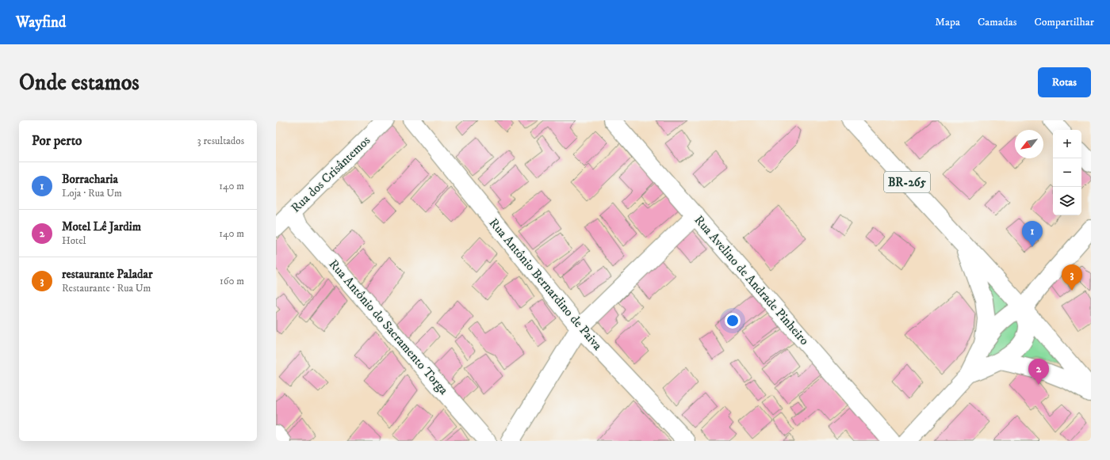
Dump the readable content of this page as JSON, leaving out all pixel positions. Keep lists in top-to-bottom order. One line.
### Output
{"streets":{"main road":["Rua dos Crisântemos","BR-265","Rua Avelino de Andrade Pinheiro","Rua Antônio Bernardino de Paiva","Rua Antônio do Sacramento Torga"]},"crossings":[["Rua dos Crisântemos","Rua Antônio do Sacramento Torga"]],"north":"bottom left","page":{"header":"Wayfind","nav":["Mapa","Camadas","Compartilhar"],"buttons":"Rotas","title":"Onde estamos","heading":["Por perto","3 resultados"],"map_buttons":["+","−"],"list":[{"mark":"1","name":"Borracharia","note":"Loja · Rua Um","value":"140 m"},{"mark":"2","name":"Motel Lê Jardim","note":"Hotel","value":"140 m"},{"mark":"3","name":"restaurante Paladar","note":"Restaurante · Rua Um","value":"160 m"}],"pins":["1","3","2"]}}
